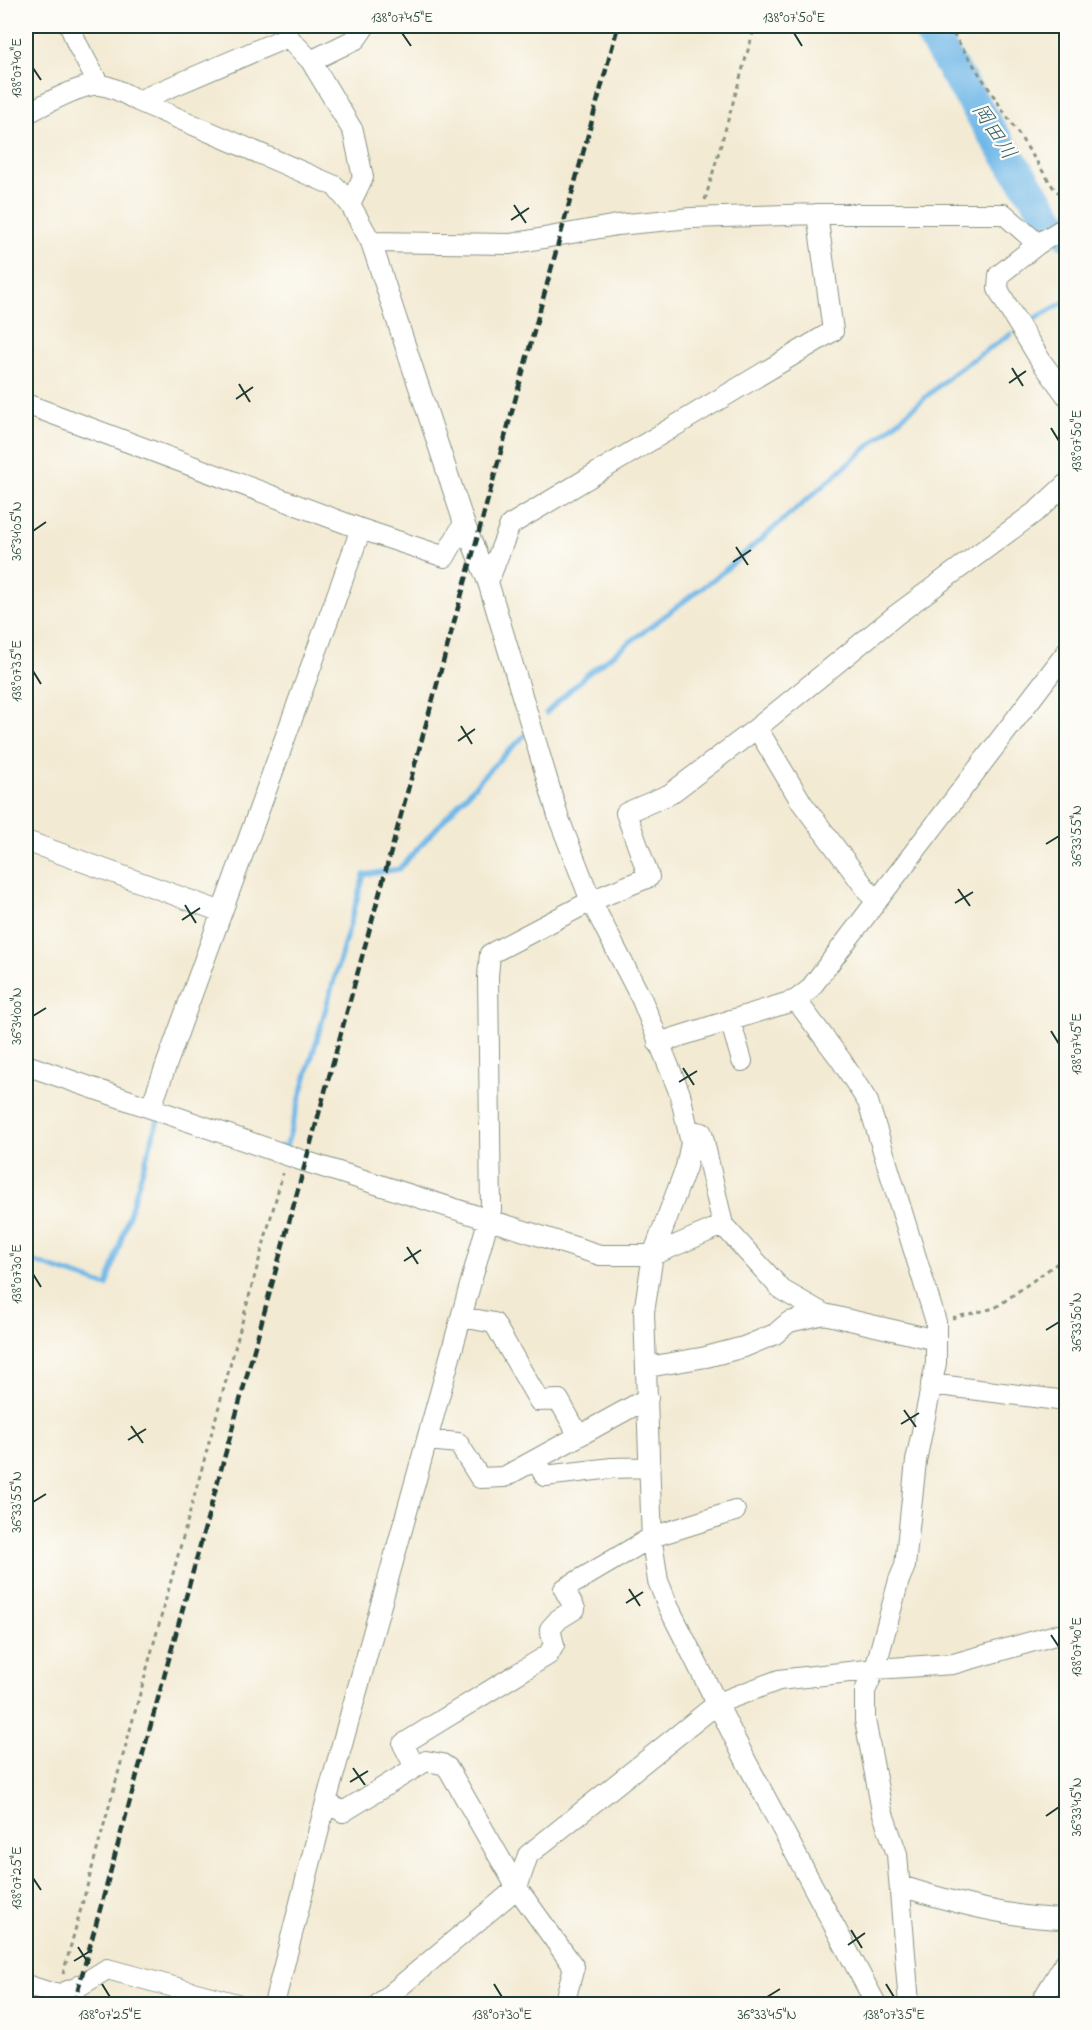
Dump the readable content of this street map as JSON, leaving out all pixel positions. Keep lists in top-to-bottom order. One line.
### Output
{"water":["岡田川"],"coordinates":["138°07'45\"E","138°07'50\"E","138°07'40\"E","36°34'05\"N","138°07'35\"E","36°33'55\"N","36°34'00\"N","138°07'30\"E","36°33'50\"N","36°33'45\"N","138°07'25\"E"]}
